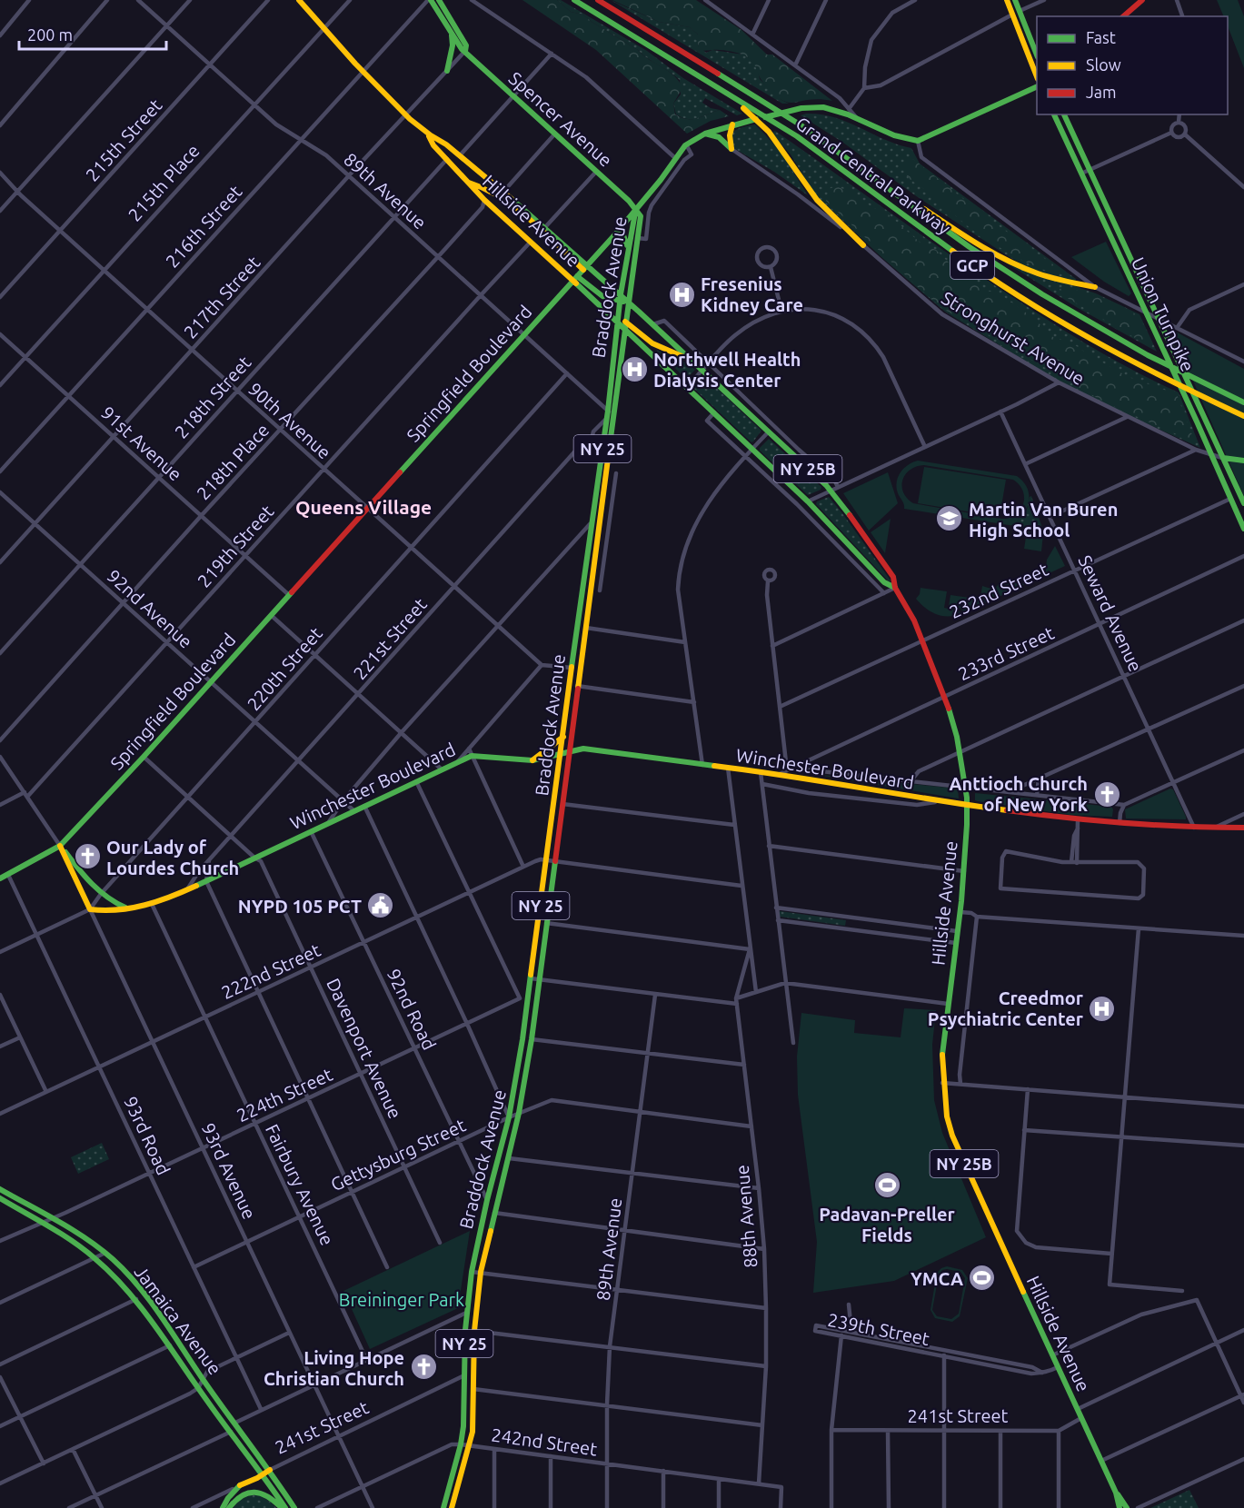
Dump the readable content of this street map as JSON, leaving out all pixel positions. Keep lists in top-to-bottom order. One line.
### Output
{"streets":{"main road":["Spencer Avenue","Grand Central Parkway","Hillside Avenue","GCP","Braddock Avenue","Union Turnpike","Springfield Boulevard","NY 25","NY 25B","Winchester Boulevard","93rd Avenue","Jamaica Avenue","241st Street"],"street":["215th Street","215th Place","89th Avenue","216th Street","217th Street","Stronghurst Avenue","218th Street","90th Avenue","91st Avenue","218th Place","219th Street","232nd Street","92nd Avenue","Seward Avenue","221st Street","233rd Street","220th Street","222nd Street","92nd Road","Davenport Avenue","224th Street","93rd Road","Gettysburg Street","Fairbury Avenue","88th Avenue","239th Street","242nd Street"]},"crossings":[["Spencer Avenue","216th Street"],["Spencer Avenue","Braddock Avenue"],["Spencer Avenue","217th Street"],["Spencer Avenue","Springfield Boulevard"],["215th Street","89th Avenue"],["215th Street","90th Avenue"],["215th Place","89th Avenue"],["215th Place","Hillside Avenue"],["215th Place","90th Avenue"],["215th Place","91st Avenue"],["89th Avenue","216th Street"],["89th Avenue","Braddock Avenue"],["89th Avenue","217th Street"],["89th Avenue","Springfield Boulevard"],["89th Avenue","218th Street"],["89th Avenue","218th Place"],["89th Avenue","219th Street"],["89th Avenue","220th Street"],["89th Avenue","Gettysburg Street"],["89th Avenue","242nd Street"],["Hillside Avenue","216th Street"],["Hillside Avenue","Braddock Avenue"],["Hillside Avenue","217th Street"],["Hillside Avenue","Springfield Boulevard"],["Hillside Avenue","218th Street"],["Hillside Avenue","218th Place"],["Hillside Avenue","219th Street"],["Hillside Avenue","232nd Street"],["Hillside Avenue","233rd Street"],["Hillside Avenue","Winchester Boulevard"],["Hillside Avenue","239th Street"],["Hillside Avenue","241st Street"],["216th Street","90th Avenue"],["216th Street","91st Avenue"],["Braddock Avenue","Springfield Boulevard"],["Braddock Avenue","221st Street"],["Braddock Avenue","Winchester Boulevard"],["Braddock Avenue","222nd Street"],["Braddock Avenue","92nd Road"],["Braddock Avenue","Gettysburg Street"],["Braddock Avenue","241st Street"],["Braddock Avenue","242nd Street"],["217th Street","90th Avenue"],["217th Street","91st Avenue"],["217th Street","92nd Avenue"],["Union Turnpike","Stronghurst Avenue"],["Union Turnpike","232nd Street"],["Springfield Boulevard","90th Avenue"],["Springfield Boulevard","91st Avenue"],["Springfield Boulevard","92nd Avenue"],["Springfield Boulevard","Davenport Avenue"],["Springfield Boulevard","93rd Road"],["Springfield Boulevard","93rd Avenue"],["218th Street","90th Avenue"],["218th Street","91st Avenue"],["218th Street","92nd Avenue"],["90th Avenue","218th Place"],["90th Avenue","219th Street"],["90th Avenue","221st Street"],["90th Avenue","220th Street"],["91st Avenue","218th Place"],["91st Avenue","219th Street"],["218th Place","92nd Avenue"],["219th Street","92nd Avenue"],["219th Street","93rd Avenue"],["232nd Street","Seward Avenue"],["92nd Avenue","221st Street"],["92nd Avenue","220th Street"],["92nd Avenue","Winchester Boulevard"],["Seward Avenue","233rd Street"],["Seward Avenue","Winchester Boulevard"],["221st Street","Winchester Boulevard"],["221st Street","Davenport Avenue"],["233rd Street","Winchester Boulevard"],["220th Street","Winchester Boulevard"],["220th Street","Davenport Avenue"],["220th Street","93rd Road"],["220th Street","93rd Avenue"],["Winchester Boulevard","92nd Road"],["Winchester Boulevard","Davenport Avenue"],["Winchester Boulevard","93rd Avenue"],["Winchester Boulevard","Fairbury Avenue"],["Winchester Boulevard","88th Avenue"],["222nd Street","92nd Road"],["222nd Street","Davenport Avenue"],["222nd Street","93rd Road"],["222nd Street","93rd Avenue"],["222nd Street","Fairbury Avenue"],["222nd Street","88th Avenue"],["92nd Road","224th Street"],["92nd Road","Gettysburg Street"],["Davenport Avenue","224th Street"],["Davenport Avenue","Gettysburg Street"],["224th Street","93rd Road"],["224th Street","93rd Avenue"],["224th Street","Fairbury Avenue"],["224th Street","Jamaica Avenue"],["93rd Road","Gettysburg Street"],["Gettysburg Street","93rd Avenue"],["Gettysburg Street","Fairbury Avenue"],["Gettysburg Street","88th Avenue"],["93rd Avenue","241st Street"],["93rd Avenue","242nd Street"],["88th Avenue","242nd Street"],["Jamaica Avenue","241st Street"]],"districts":["Queens Village"],"parks":["Breininger Park"],"places":{"hospital":["Fresenius Kidney Care","Northwell Health Dialysis Center","Creedmor Psychiatric Center"],"school or university":["Martin Van Buren High School"],"church":["Anttioch Church of New York","Our Lady of Lourdes Church","Living Hope Christian Church"],"public building":["NYPD 105 PCT"],"sports":["Padavan-Preller Fields","YMCA"]},"legend":["Fast","Slow","Jam"],"scale_bar":"200 m"}
